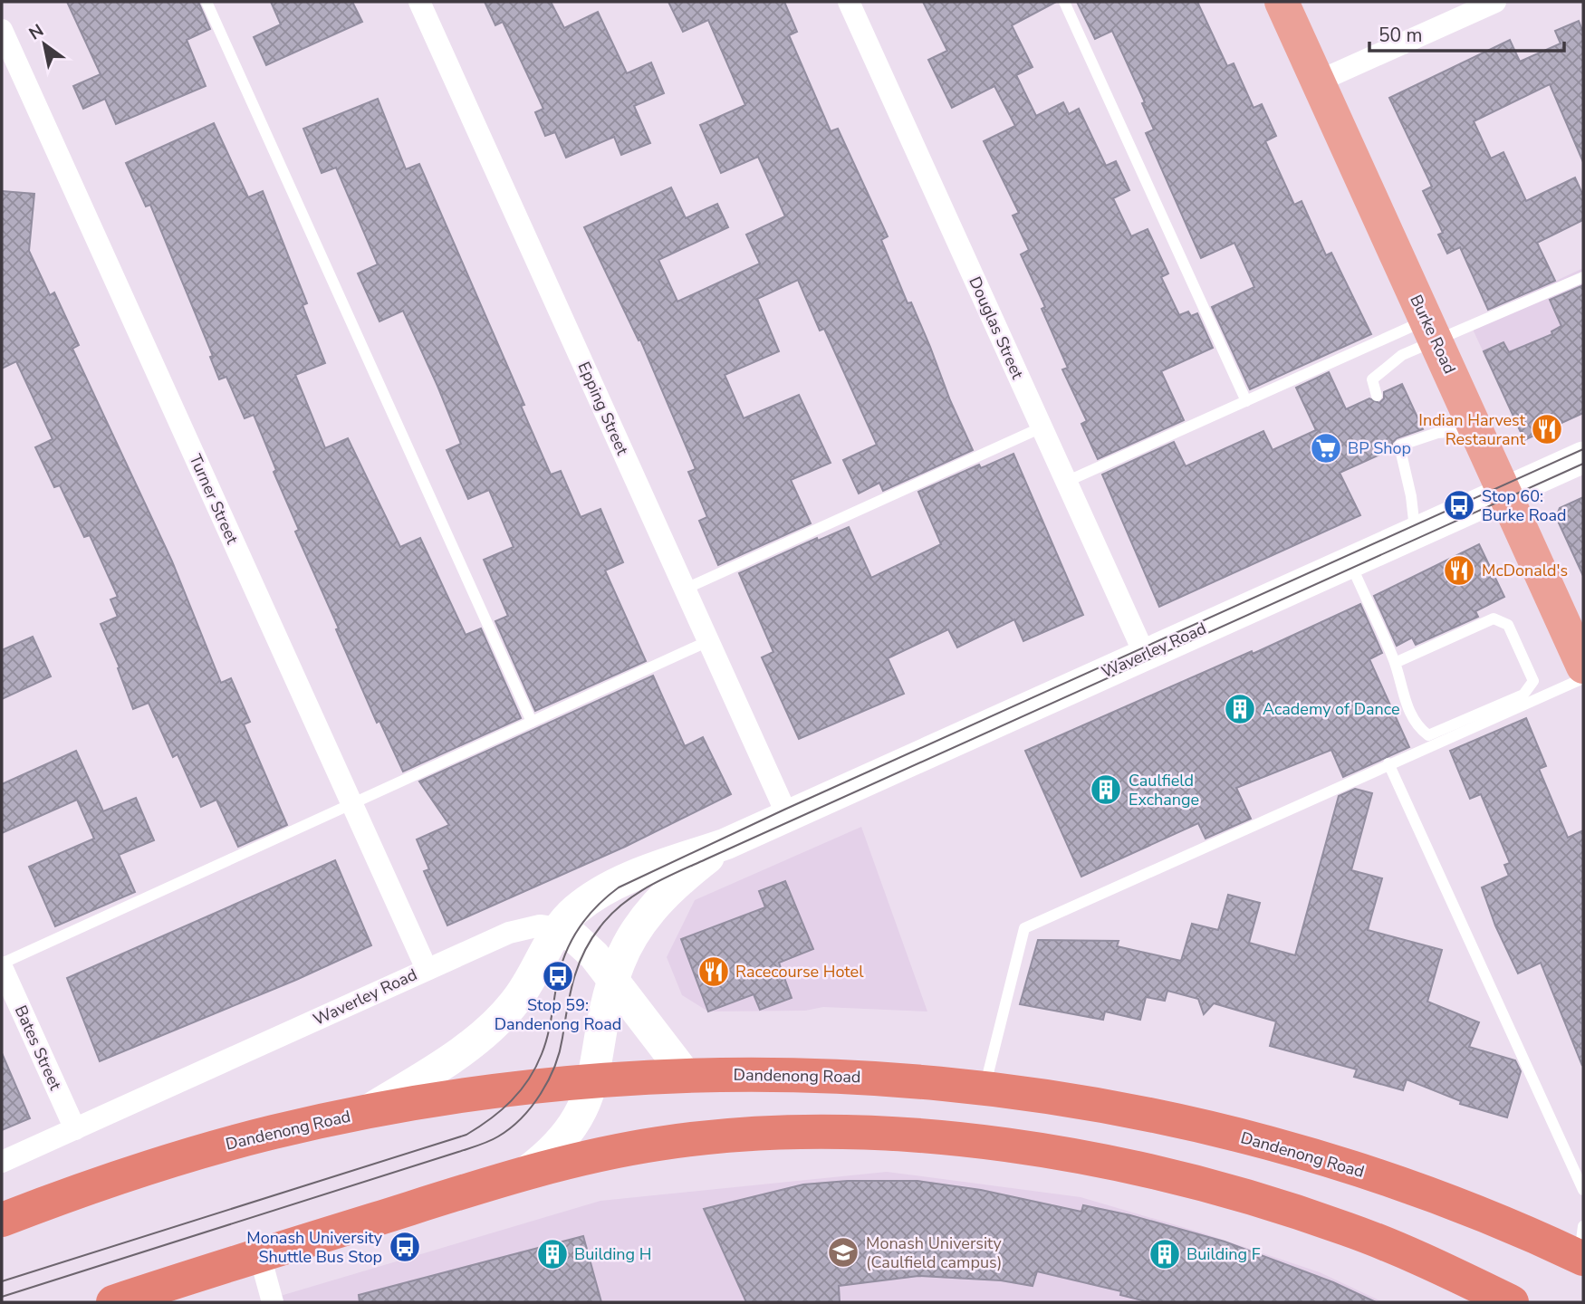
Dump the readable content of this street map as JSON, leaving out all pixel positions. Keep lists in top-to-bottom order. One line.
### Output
{"streets":{"highway":["Dandenong Road"],"main road":["Burke Road","Waverley Road"],"street":["Douglas Street","Epping Street","Turner Street","Bates Street"]},"crossings":[["Douglas Street","Waverley Road"],["Burke Road","Waverley Road"],["Epping Street","Waverley Road"],["Turner Street","Waverley Road"],["Waverley Road","Bates Street"],["Waverley Road","Dandenong Road"]],"places":{"restaurant":["Indian Harvest Restaurant","McDonald's","Racecourse Hotel"],"supermarket":["BP Shop"],"bus stop":["Stop 60: Burke Road","Stop 59: Dandenong Road","Monash University Shuttle Bus Stop"],"building":["Academy of Dance","Caulfield Exchange","Building H","Building F"],"school or university":["Monash University (Caulfield campus)"]},"scale_bar":"50 m","north":"top left"}
